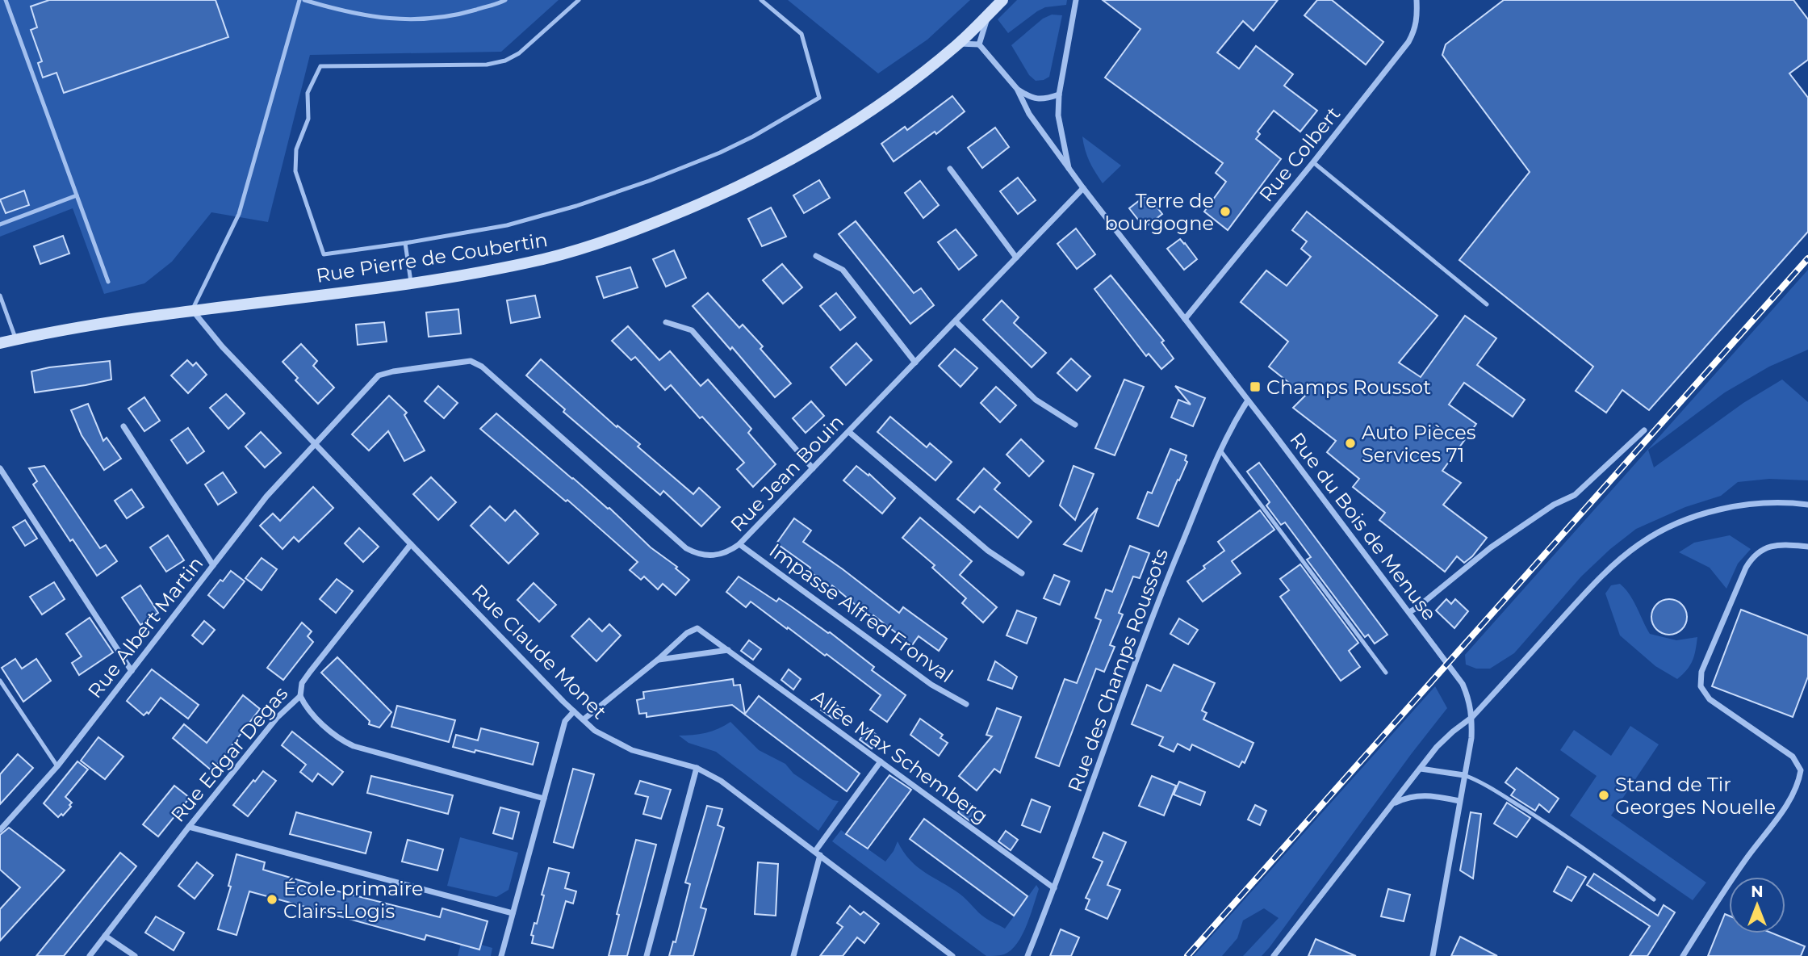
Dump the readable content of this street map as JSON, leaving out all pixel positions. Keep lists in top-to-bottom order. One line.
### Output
{"streets":{"main road":["Rue Pierre de Coubertin"],"street":["Rue Colbert","Rue Jean Bouin","Rue du Bois de Menuse","Impasse Alfred Fronval","Rue Albert Martin","Rue Claude Monet","Rue des Champs Roussots","Rue Edgar Degas","Allée Max Schemberg"]},"crossings":[["Rue Colbert","Rue du Bois de Menuse"],["Rue Pierre de Coubertin","Rue Claude Monet"],["Rue Jean Bouin","Rue du Bois de Menuse"],["Rue Jean Bouin","Impasse Alfred Fronval"],["Rue Jean Bouin","Rue Albert Martin"],["Rue Jean Bouin","Rue Claude Monet"],["Rue du Bois de Menuse","Rue des Champs Roussots"],["Rue Albert Martin","Rue Claude Monet"],["Rue Claude Monet","Rue Edgar Degas"],["Rue Claude Monet","Allée Max Schemberg"],["Rue des Champs Roussots","Allée Max Schemberg"]],"places":{"other":["Terre de bourgogne","Auto Pièces Services 71","Stand de Tir Georges Nouelle","École primaire Clairs-Logis"],"transit":["Champs Roussot"]},"north":"top"}
